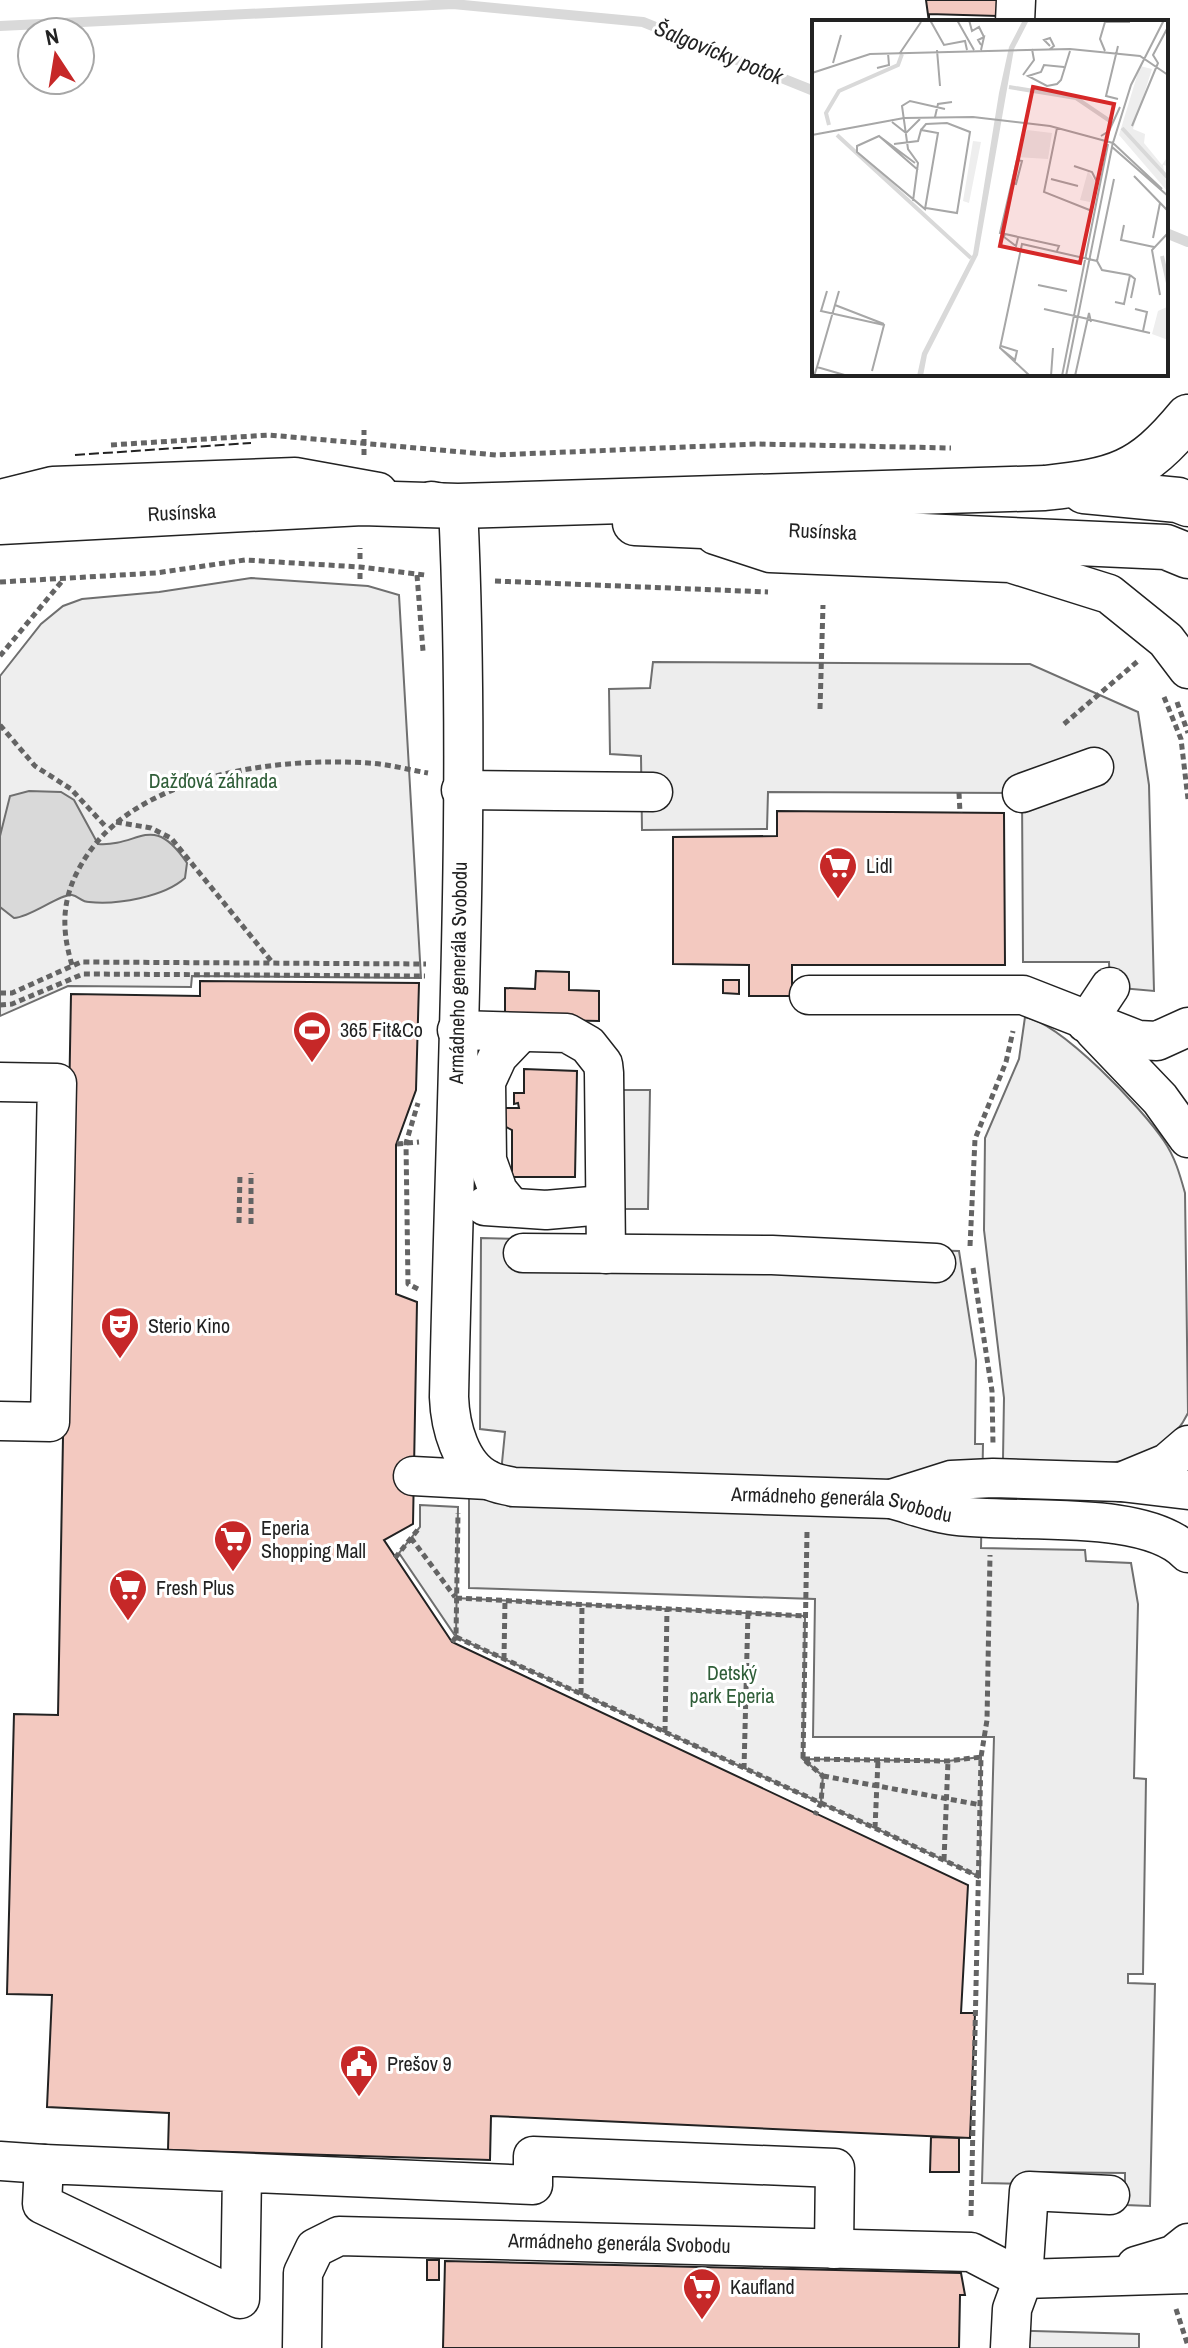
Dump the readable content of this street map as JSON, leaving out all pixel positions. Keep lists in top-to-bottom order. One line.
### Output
{"streets":{"main road":["Rusínska"],"street":["Armádneho generála Svobodu"]},"crossings":[["Rusínska","Armádneho generála Svobodu"]],"water":["Šalgovícky potok"],"parks":["Dažďová záhrada","Detský park Eperia"],"places":{"supermarket":["Lidl","Eperia Shopping Mall","Fresh Plus","Kaufland"],"sports":["365 Fit&Co"],"theatre":["Sterio Kino"],"public building":["Prešov 9"]},"north":"top"}
